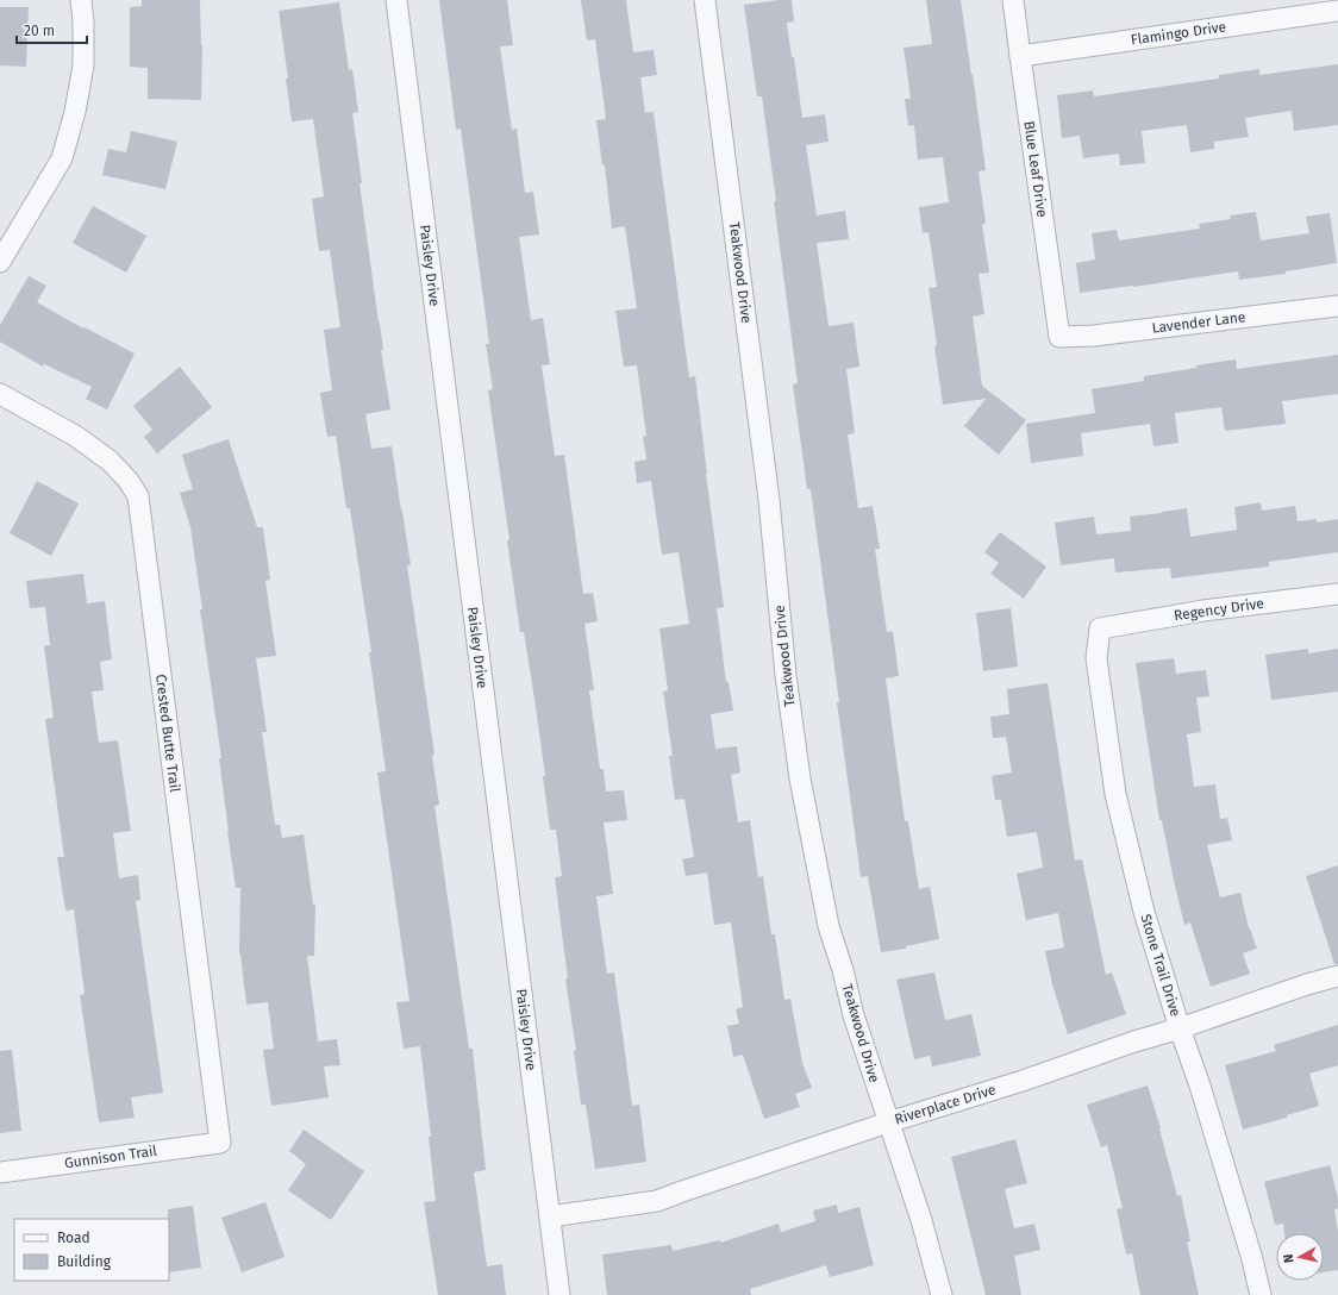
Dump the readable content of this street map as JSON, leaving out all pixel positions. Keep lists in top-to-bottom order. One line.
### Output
{"streets":{"street":["Flamingo Drive","Blue Leaf Drive","Paisley Drive","Teakwood Drive","Lavender Lane","Regency Drive","Crested Butte Trail","Stone Trail Drive","Riverplace Drive","Gunnison Trail"]},"crossings":[["Flamingo Drive","Blue Leaf Drive"],["Blue Leaf Drive","Lavender Lane"],["Paisley Drive","Riverplace Drive"],["Teakwood Drive","Riverplace Drive"],["Regency Drive","Stone Trail Drive"],["Crested Butte Trail","Gunnison Trail"],["Stone Trail Drive","Riverplace Drive"]],"legend":["Road","Building"],"scale_bar":"20 m","north":"left"}
